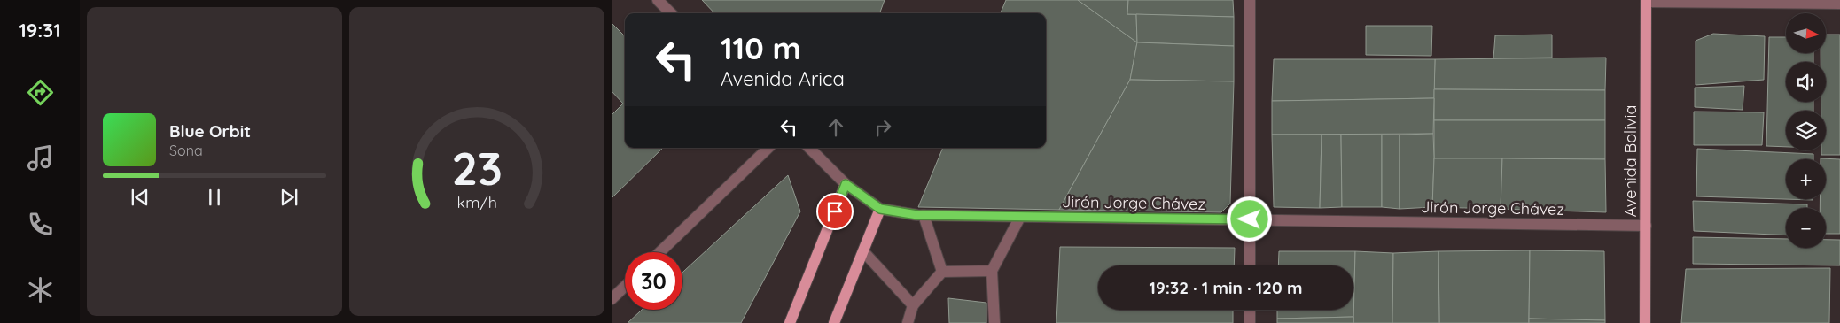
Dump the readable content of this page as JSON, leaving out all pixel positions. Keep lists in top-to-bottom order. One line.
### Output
{"streets":{"main road":["Avenida Bolivia"],"street":["Jirón Jorge Chávez"]},"crossings":[["Avenida Bolivia","Jirón Jorge Chávez"]],"north":"right","page":{"tabs":"19:31","map_buttons":["+","−"],"turn":["110 m","Avenida Arica"],"song":["Blue Orbit","Sona"],"limit":"30","trip":"19:32 · 1 min · 120 m","gauge":["23","km/h"]}}
